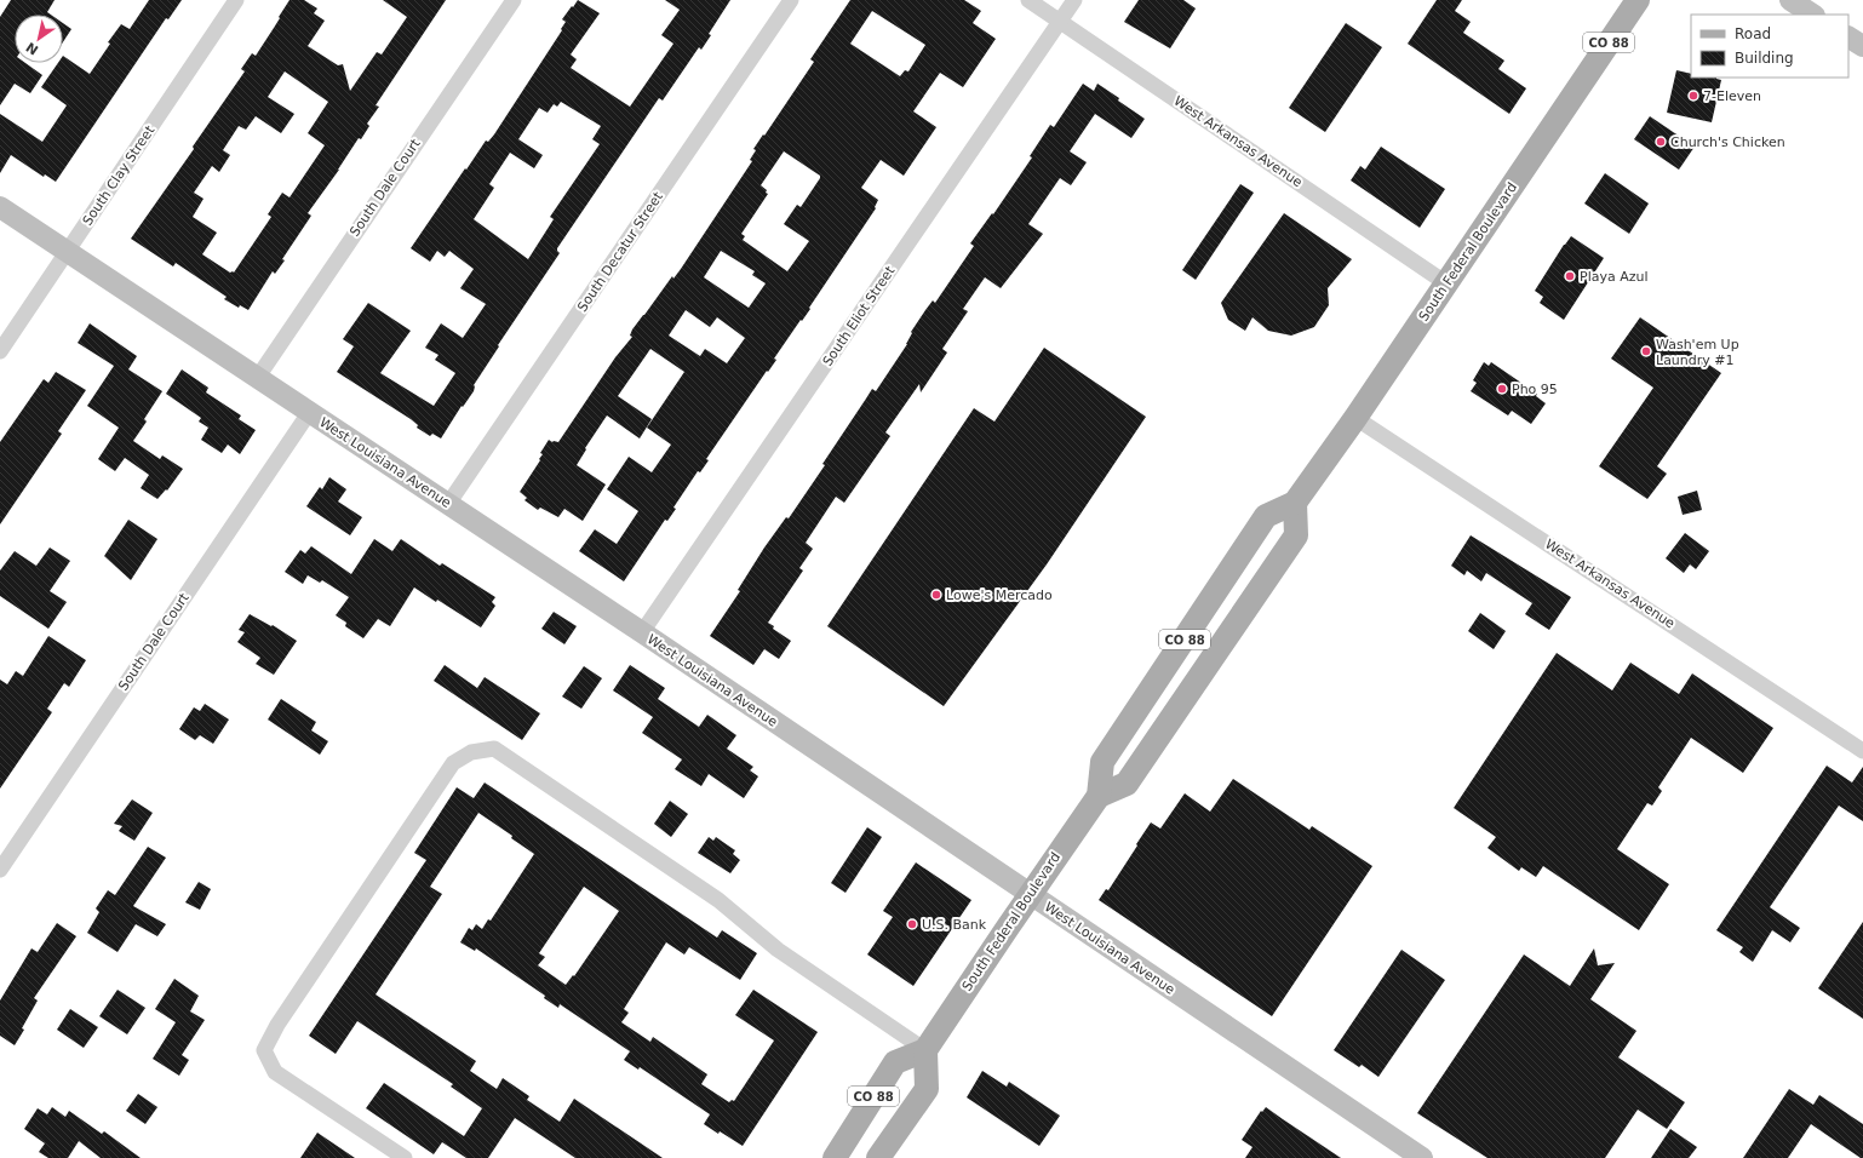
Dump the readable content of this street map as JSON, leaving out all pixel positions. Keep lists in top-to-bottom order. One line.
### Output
{"streets":{"main road":["CO 88","South Federal Boulevard"],"street":["West Arkansas Avenue","South Clay Street","South Dale Court","South Decatur Street","South Eliot Street","West Louisiana Avenue"]},"crossings":[["CO 88","South Federal Boulevard"],["West Arkansas Avenue","South Federal Boulevard"],["West Arkansas Avenue","South Eliot Street"],["South Clay Street","West Louisiana Avenue"],["South Dale Court","West Louisiana Avenue"],["South Decatur Street","West Louisiana Avenue"],["South Federal Boulevard","West Louisiana Avenue"],["South Eliot Street","West Louisiana Avenue"]],"places":["7-Eleven","Church's Chicken","Playa Azul","Wash'em Up Laundry #1","Pho 95","Lowe's Mercado","U.S. Bank"],"legend":["Road","Building"],"north":"bottom left"}
